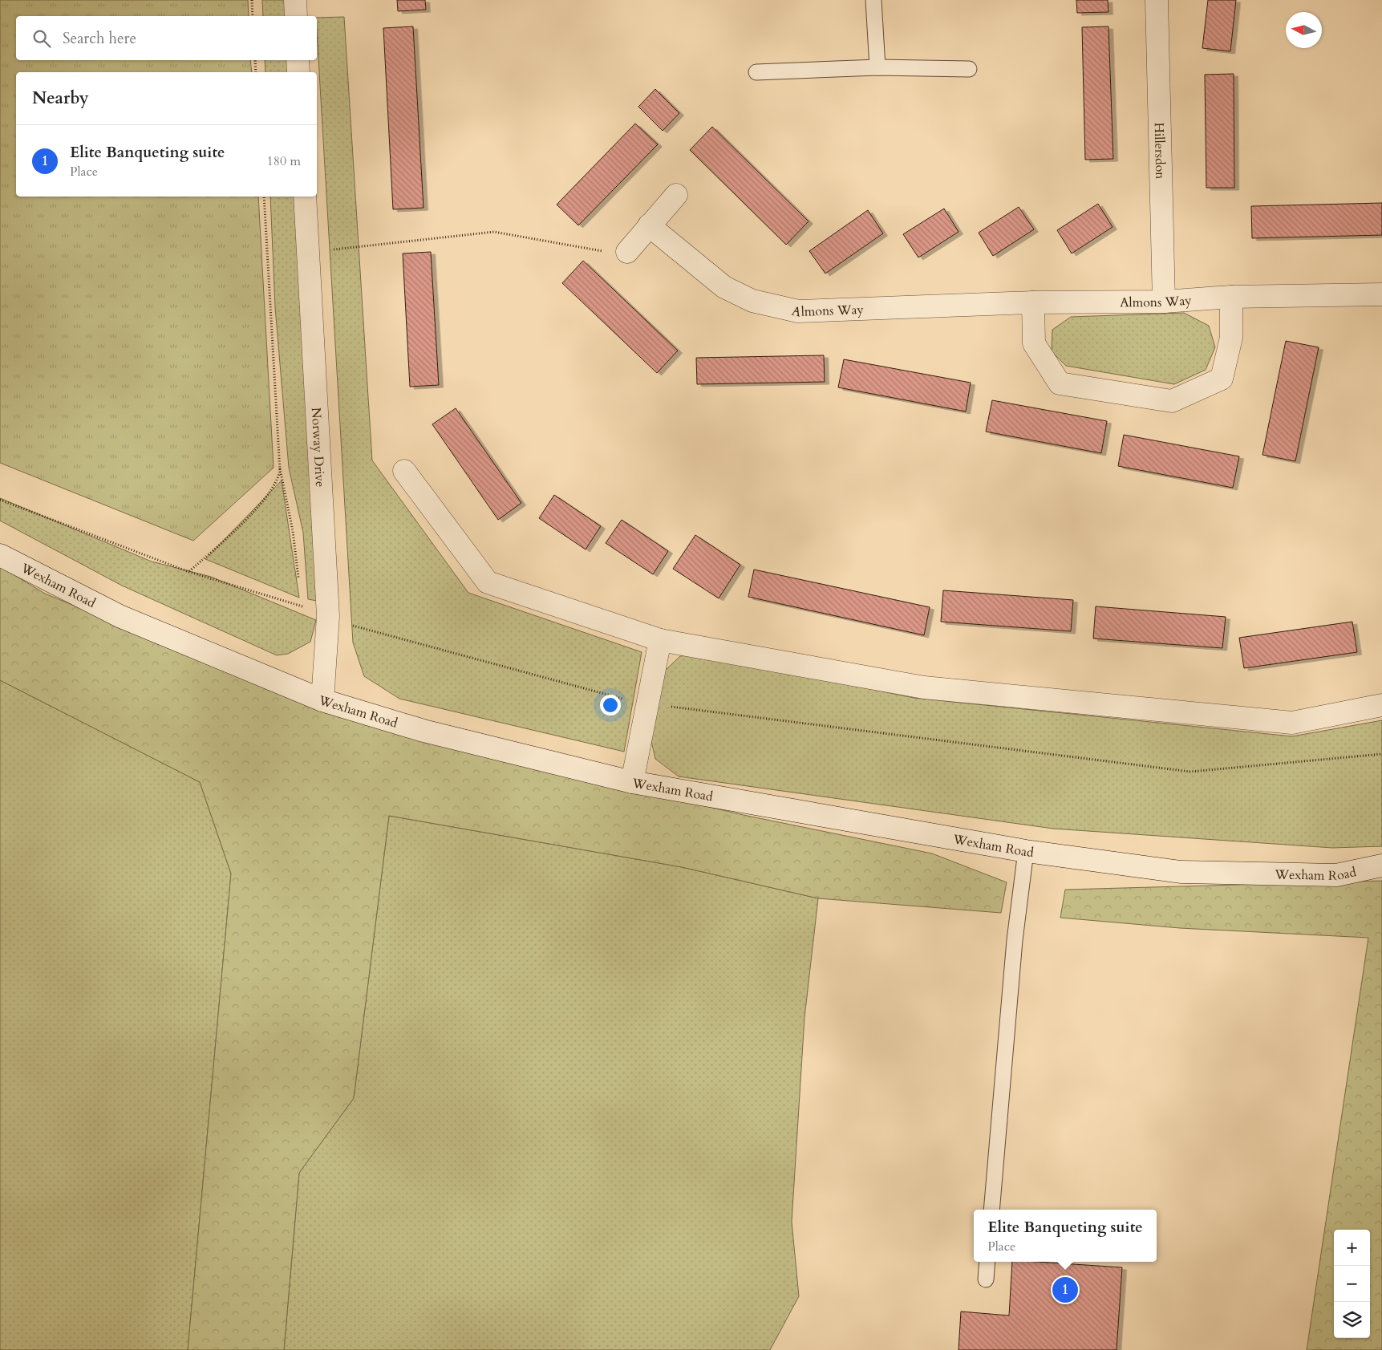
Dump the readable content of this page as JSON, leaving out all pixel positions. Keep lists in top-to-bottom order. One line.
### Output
{"streets":{"street":["Hillersdon","Almons Way","Norway Drive","Wexham Road"]},"crossings":[["Hillersdon","Almons Way"],["Norway Drive","Wexham Road"]],"north":"left","page":{"search":"Search here","heading":"Nearby","list":[{"mark":"1","name":"Elite Banqueting suite","note":"Place","value":"180 m"}],"popup":["Elite Banqueting suite","Place"],"map_buttons":["+","−"],"pins":"1"}}
